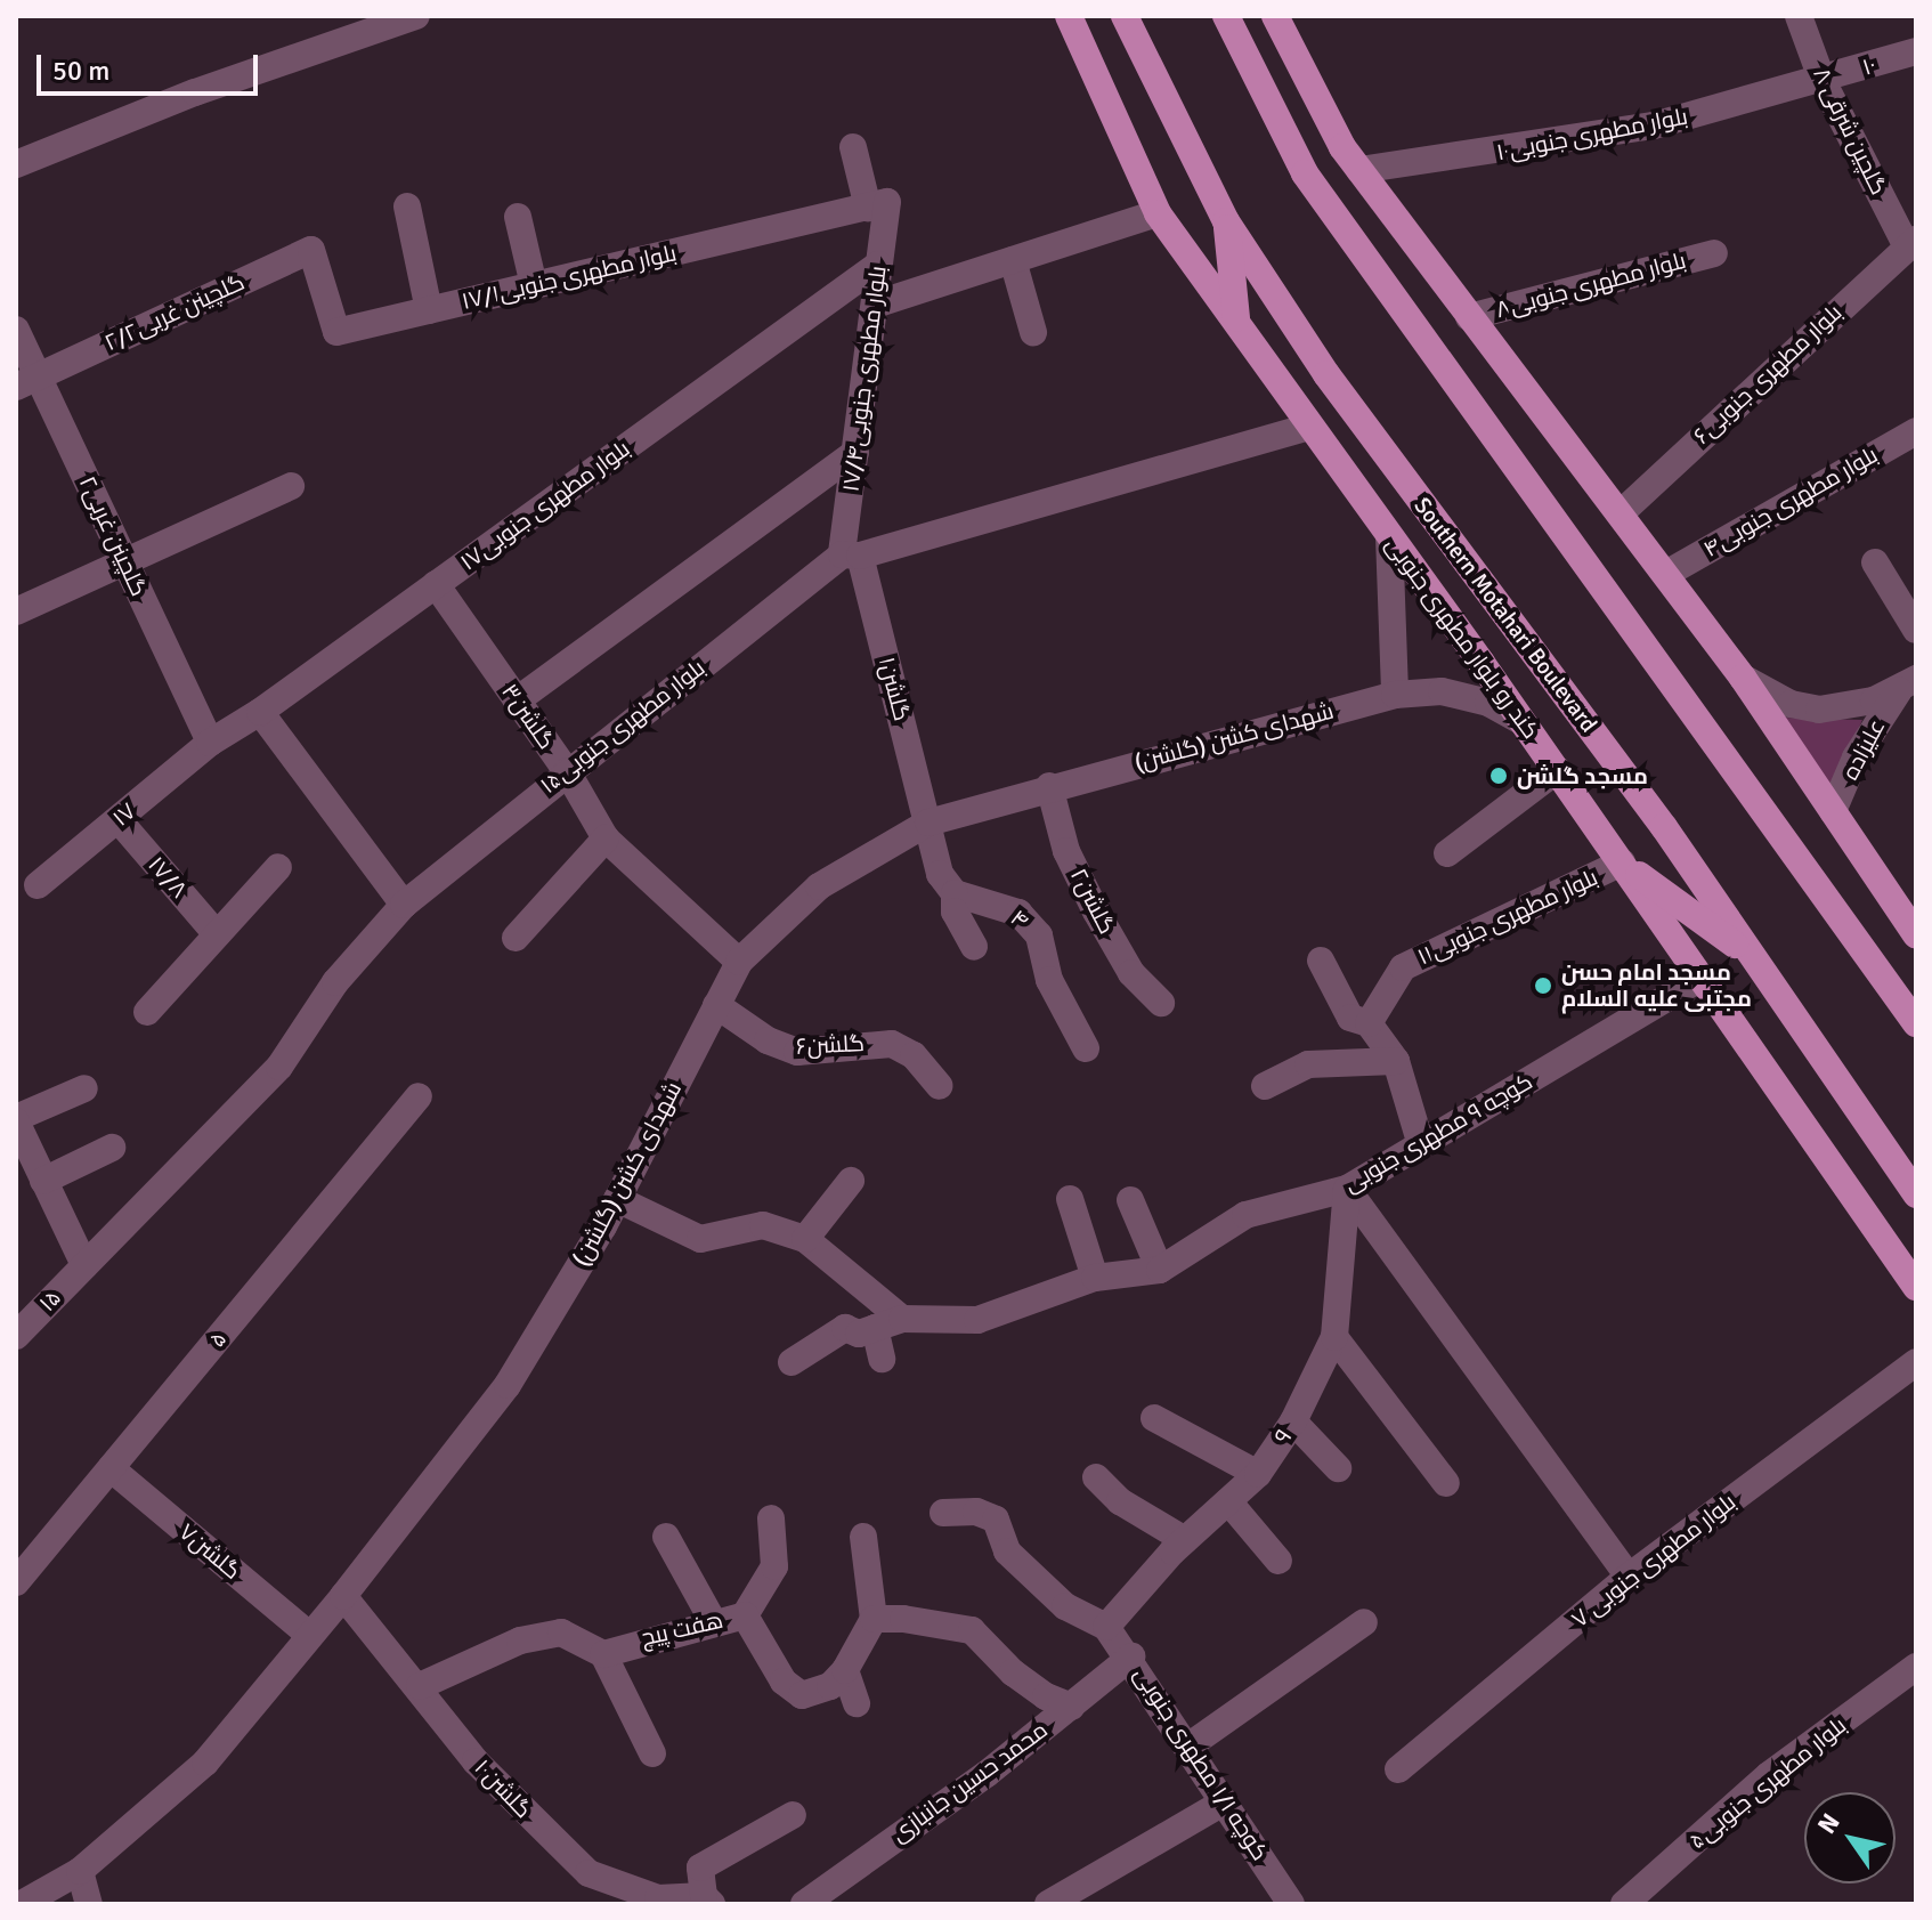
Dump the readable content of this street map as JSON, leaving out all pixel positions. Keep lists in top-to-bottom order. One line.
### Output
{"streets":{"main road":["ُSouthern Motahari Boulevard","کند رو بلوار مطهری جنوبی"],"street":["۱۰","۸ گلچین شرقی","بلوار مطهری جنوبی۱۰","بلوار مطهری جنوبی۱۷/۱","۸بلوار مطهری جنوبی","گلچینن غربی۲/۲","بلوار مطهری جنوبی۶","بلوار مطهری جنوبی۱۷/۴","بلوار مطهری جنوبی۴","بلوار مطهری جنوبی۱۷","گلچینن غربی۲","گلشن۱","گلشن۳","بلوار مطهری جنوبی۱۵","شهدای کشن (گلشن)","علیزاده","۱۷","۱۷/۸","گلشن۲","بلوار مطهری جنوبی۱۱","۴","گلشن۶","کوچه ۹ مطهری جنوبی","۱۵","۵","۹","گلشن۷","۷ بلوار مطهری جنوبی","هفت پیچ","کوچه ۱/۱ مطهری جنوبی","محمد حسین جانبازی","۵بلوار مطهری جنوبی","گلشن۱۰"]},"crossings":[["۱۰","۸ گلچین شرقی"],["۱۰","بلوار مطهری جنوبی۱۰"],["۸ گلچین شرقی","بلوار مطهری جنوبی۱۰"],["۸ گلچین شرقی","بلوار مطهری جنوبی۶"],["بلوار مطهری جنوبی۱۷/۱","گلچینن غربی۲/۲"],["بلوار مطهری جنوبی۱۷/۱","بلوار مطهری جنوبی۱۷/۴"],["گلچینن غربی۲/۲","گلچینن غربی۲"],["بلوار مطهری جنوبی۱۷/۴","بلوار مطهری جنوبی۱۷"],["بلوار مطهری جنوبی۱۷/۴","گلشن۱"],["بلوار مطهری جنوبی۱۷/۴","بلوار مطهری جنوبی۱۵"],["بلوار مطهری جنوبی۱۷","گلچینن غربی۲"],["بلوار مطهری جنوبی۱۷","گلشن۳"],["بلوار مطهری جنوبی۱۷","۱۷"],["گلچینن غربی۲","۱۷"],["کند رو بلوار مطهری جنوبی","بلوار مطهری جنوبی۱۵"],["کند رو بلوار مطهری جنوبی","شهدای کشن (گلشن)"],["کند رو بلوار مطهری جنوبی","بلوار مطهری جنوبی۱۱"],["کند رو بلوار مطهری جنوبی","کوچه ۹ مطهری جنوبی"],["گلشن۱","بلوار مطهری جنوبی۱۵"],["گلشن۱","شهدای کشن (گلشن)"],["گلشن۳","بلوار مطهری جنوبی۱۵"],["گلشن۳","شهدای کشن (گلشن)"],["بلوار مطهری جنوبی۱۵","۱۵"],["شهدای کشن (گلشن)","گلشن۲"],["شهدای کشن (گلشن)","گلشن۶"],["شهدای کشن (گلشن)","گلشن۷"],["شهدای کشن (گلشن)","گلشن۱۰"],["۱۷","۱۷/۸"],["کوچه ۹ مطهری جنوبی","۹"],["۵","گلشن۷"],["۹","کوچه ۱/۱ مطهری جنوبی"],["کوچه ۱/۱ مطهری جنوبی","محمد حسین جانبازی"]],"places":["مسجد گلشن","مسجد امام حسن مجتبی علیه السلام"],"scale_bar":"50 m","north":"top left"}
